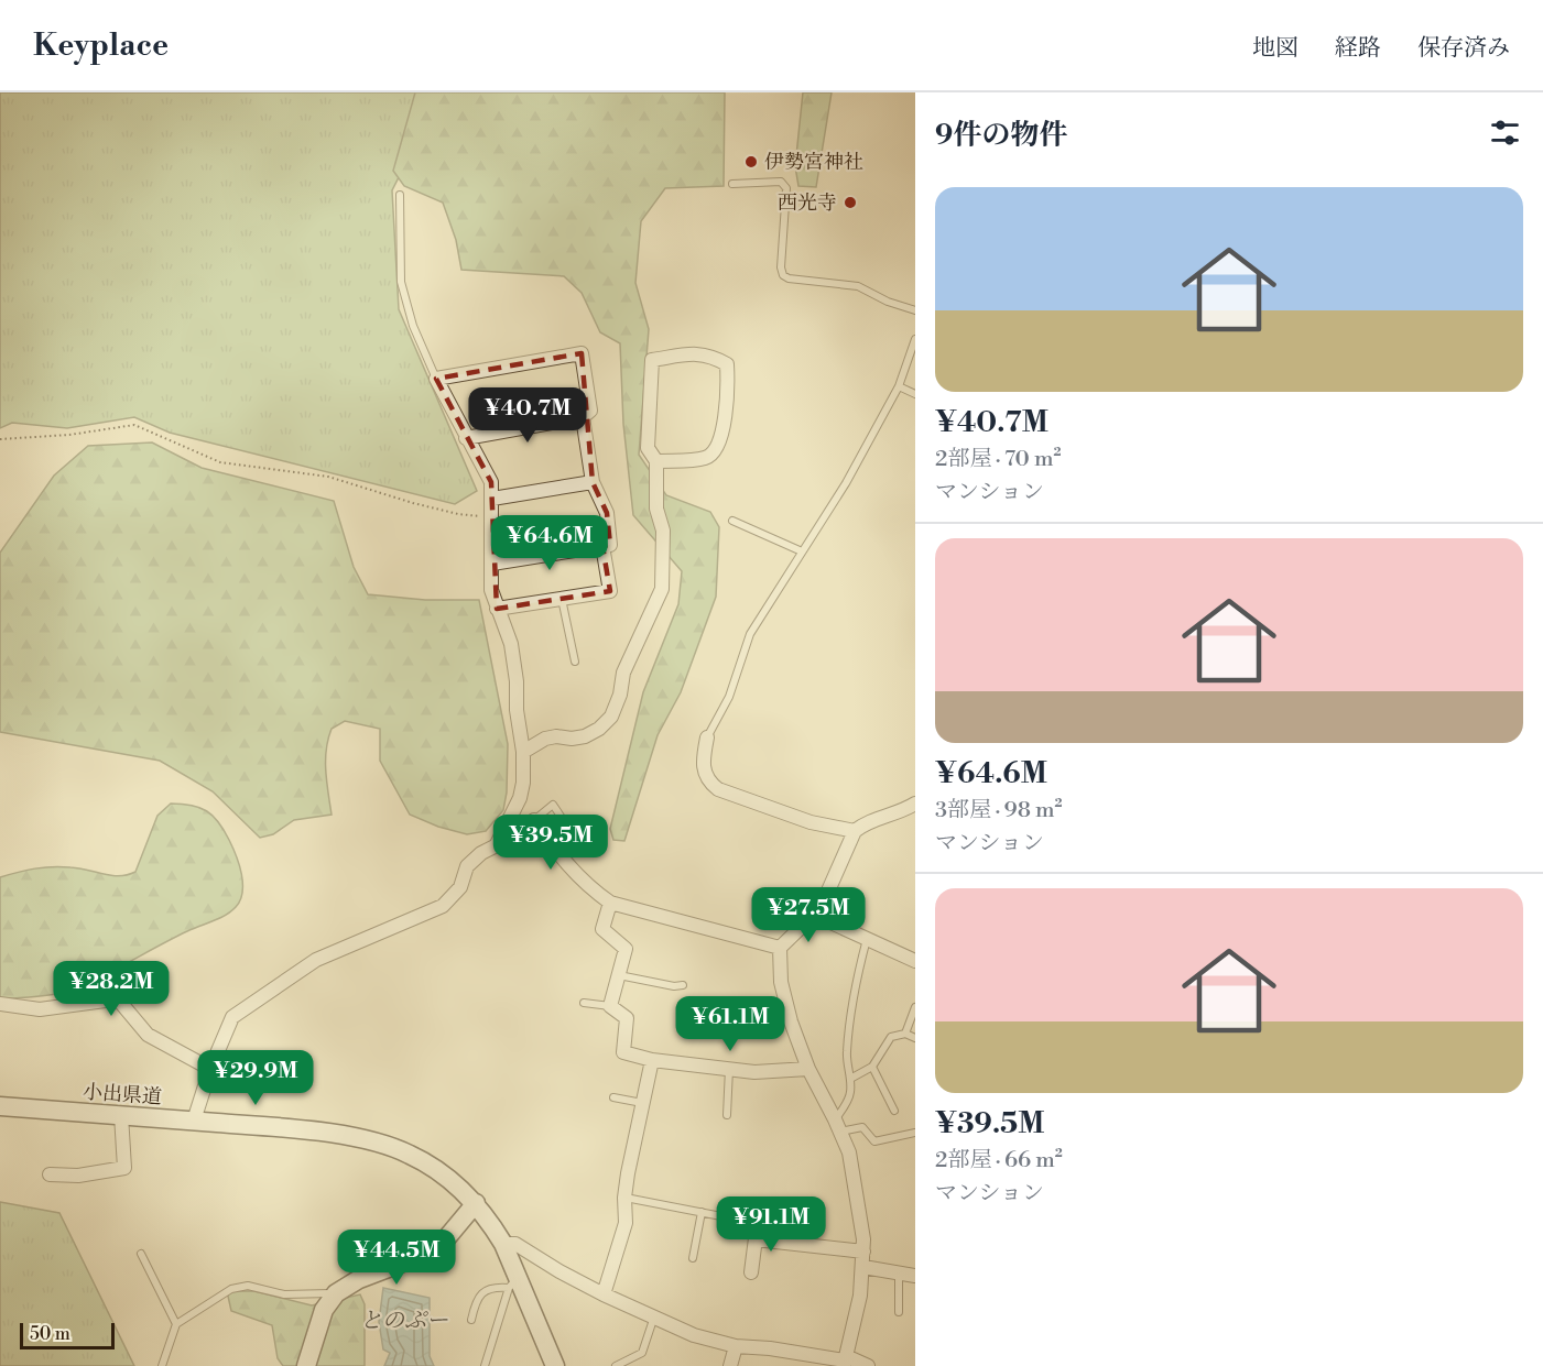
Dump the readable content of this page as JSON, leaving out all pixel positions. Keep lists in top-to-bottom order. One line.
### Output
{"streets":{"main road":["小出県道"]},"water":["とのぷー"],"places":["伊勢宮神社","西光寺"],"scale_bar":"50 m","page":{"header":"Keyplace","nav":["地図","経路","保存済み"],"heading":"9件の物件","list":[{"name":"¥40.7M","note":"2部屋 · 70 m² · マンション"},{"name":"¥64.6M","note":"3部屋 · 98 m² · マンション"},{"name":"¥39.5M","note":"2部屋 · 66 m² · マンション"}],"price":["¥40.7M","¥64.6M","¥39.5M","¥27.5M","¥28.2M","¥61.1M","¥29.9M","¥91.1M","¥44.5M"],"scale":"50 m"}}
